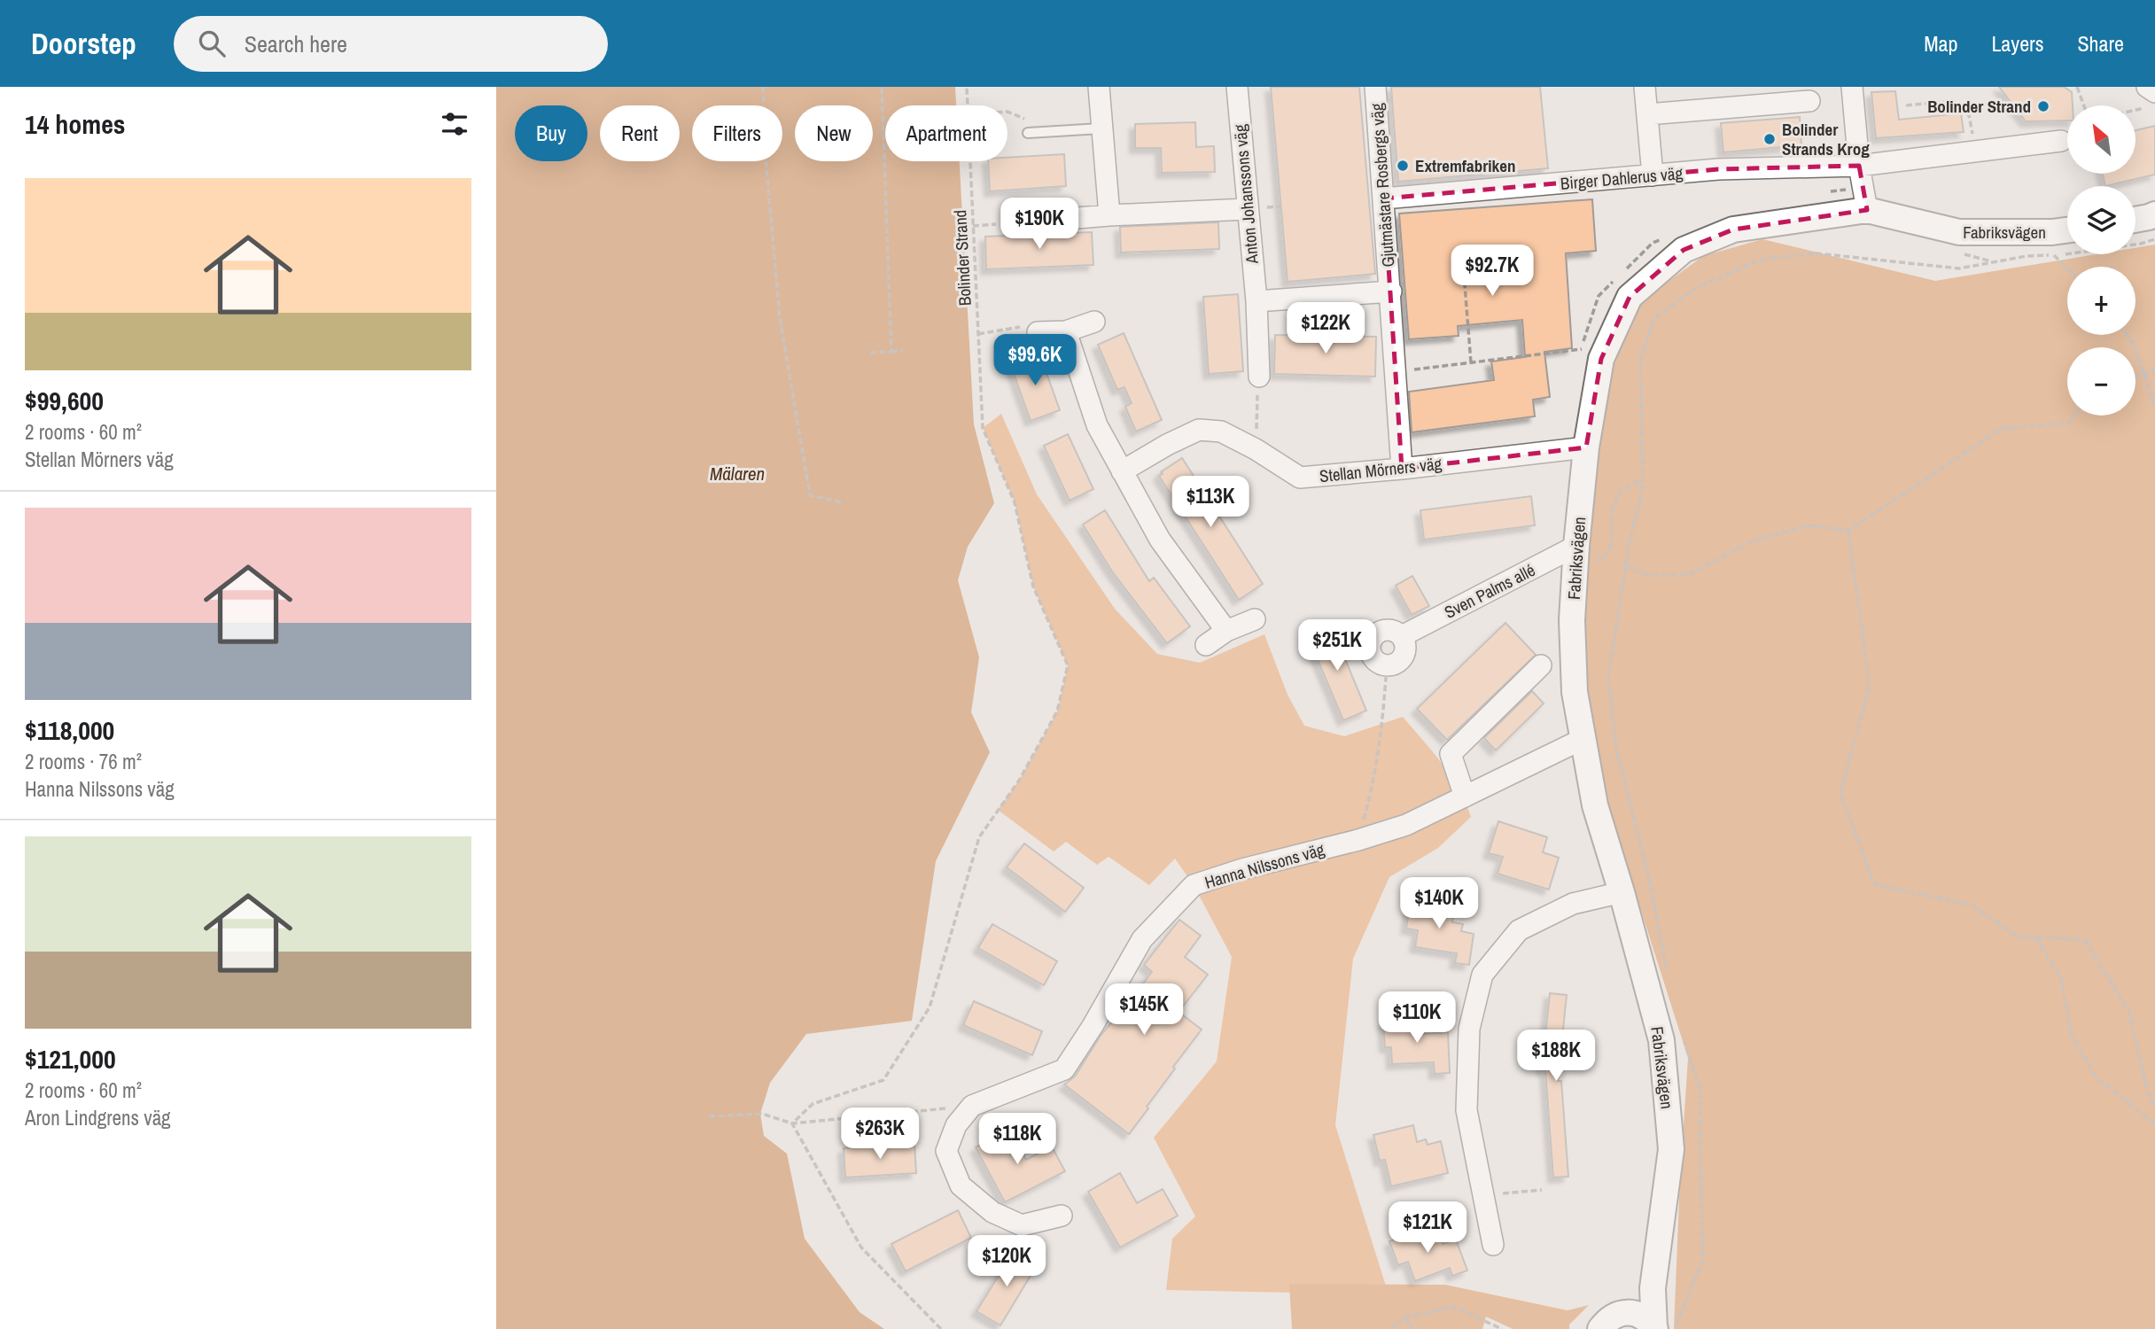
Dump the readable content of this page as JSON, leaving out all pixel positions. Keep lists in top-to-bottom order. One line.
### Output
{"streets":{"street":["Birger Dahlerus väg","Gjutmästare Rosbergs väg","Anton Johanssons väg","Fabriksvägen","Stellan Mörners väg","Sven Palms allé","Hanna Nilssons väg"],"path":["Bolinder Strand"]},"crossings":[["Birger Dahlerus väg","Gjutmästare Rosbergs väg"],["Gjutmästare Rosbergs väg","Stellan Mörners väg"],["Fabriksvägen","Stellan Mörners väg"],["Fabriksvägen","Sven Palms allé"],["Fabriksvägen","Hanna Nilssons väg"]],"water":["Mälaren"],"places":["Bolinder Strand","Bolinder Strands Krog","Extremfabriken"],"north":"top left","page":{"header":"Doorstep","search":"Search here","nav":["Map","Layers","Share"],"heading":"14 homes","map_buttons":["+","−"],"chip":["Buy","Rent","Filters","New","Apartment"],"list":[{"name":"$99,600","note":"2 rooms · 60 m² · Stellan Mörners väg"},{"name":"$118,000","note":"2 rooms · 76 m² · Hanna Nilssons väg"},{"name":"$121,000","note":"2 rooms · 60 m² · Aron Lindgrens väg"}],"price":["$190K","$92.7K","$122K","$99.6K","$113K","$251K","$140K","$145K","$110K","$188K","$263K","$118K","$121K","$120K"]}}
